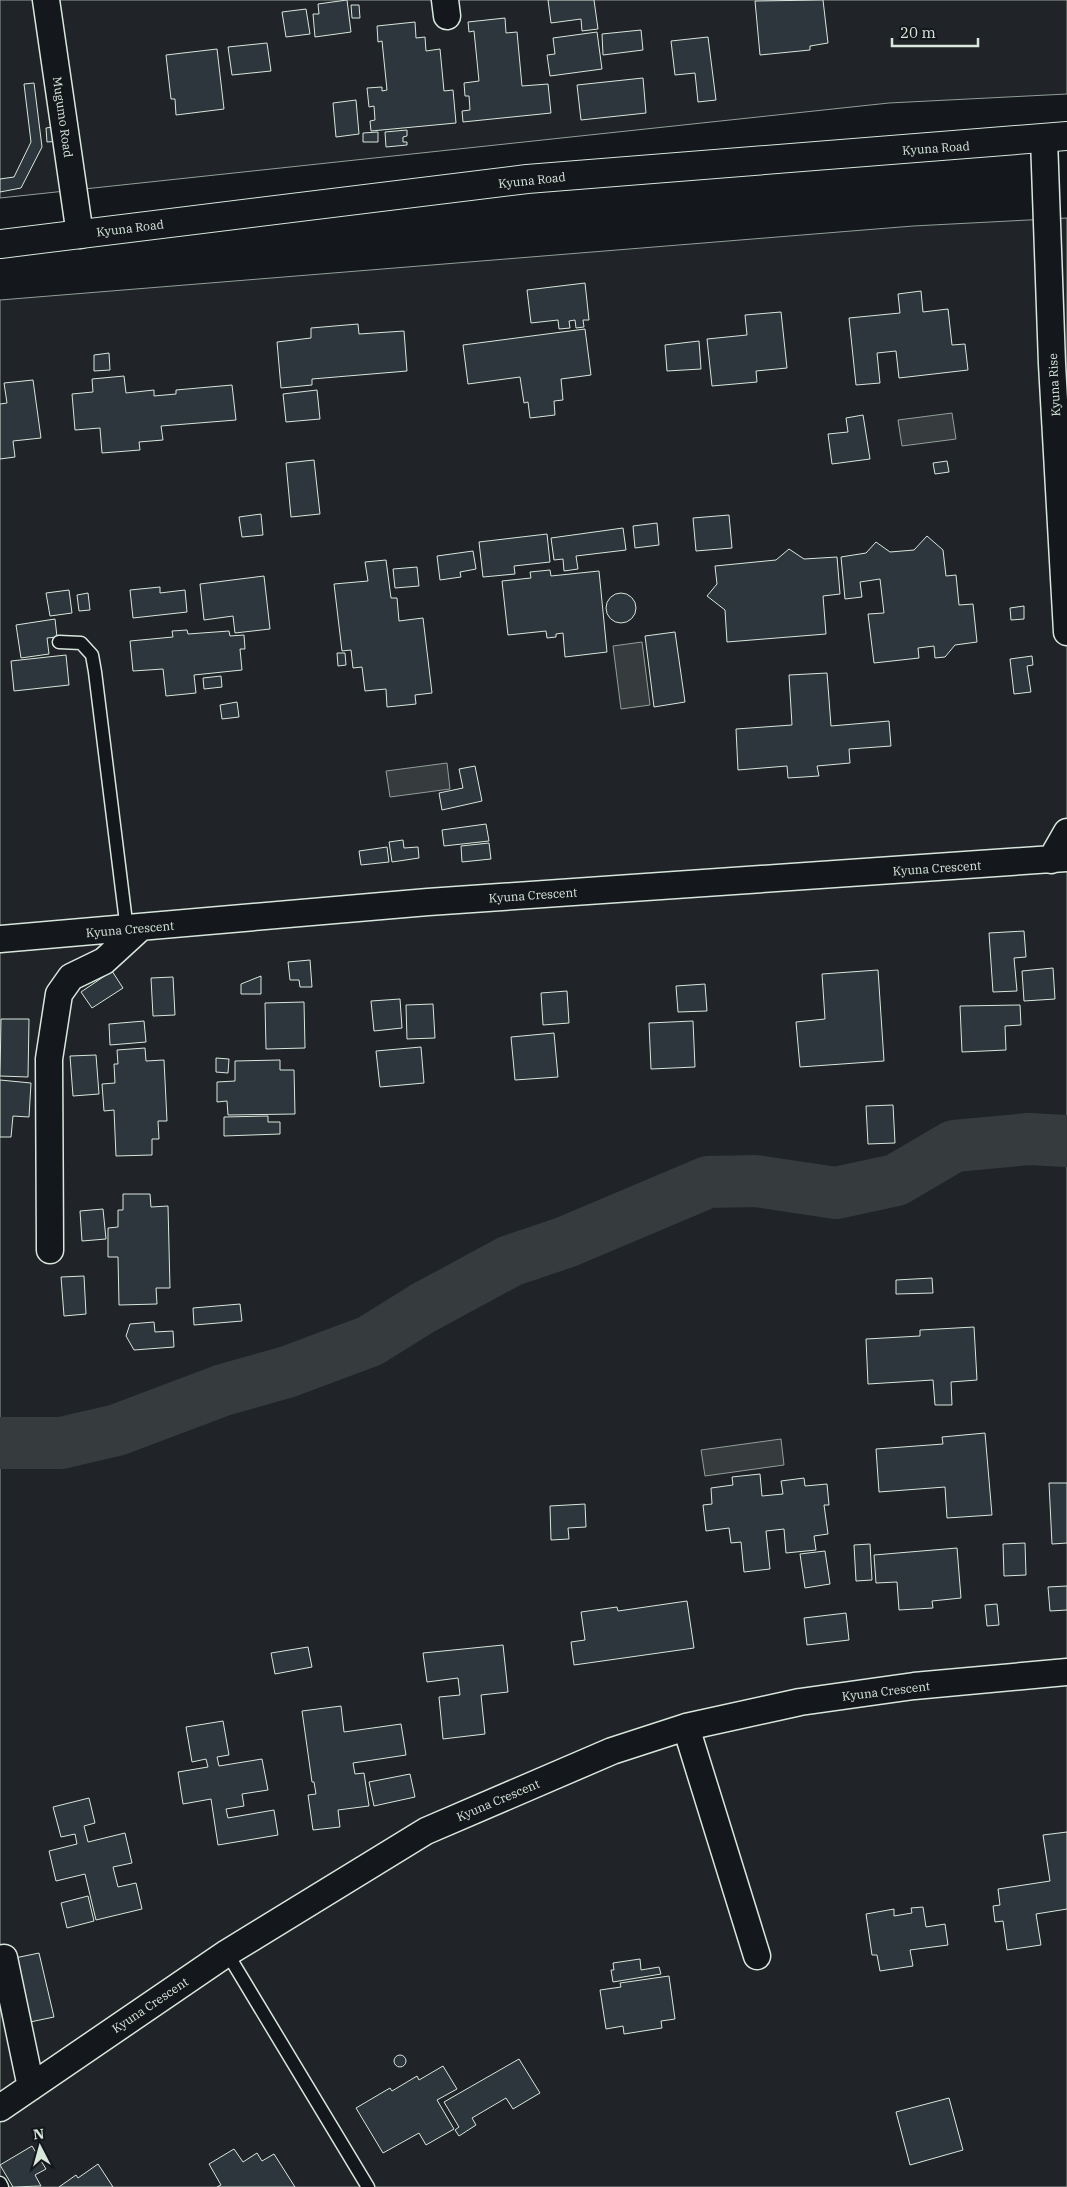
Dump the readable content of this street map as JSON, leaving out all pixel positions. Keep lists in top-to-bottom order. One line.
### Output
{"streets":{"main road":["Kyuna Road"],"street":["Mugumo Road","Kyuna Rise","Kyuna Crescent"]},"crossings":[["Mugumo Road","Kyuna Road"],["Kyuna Road","Kyuna Rise"]],"scale_bar":"20 m","north":"top"}
